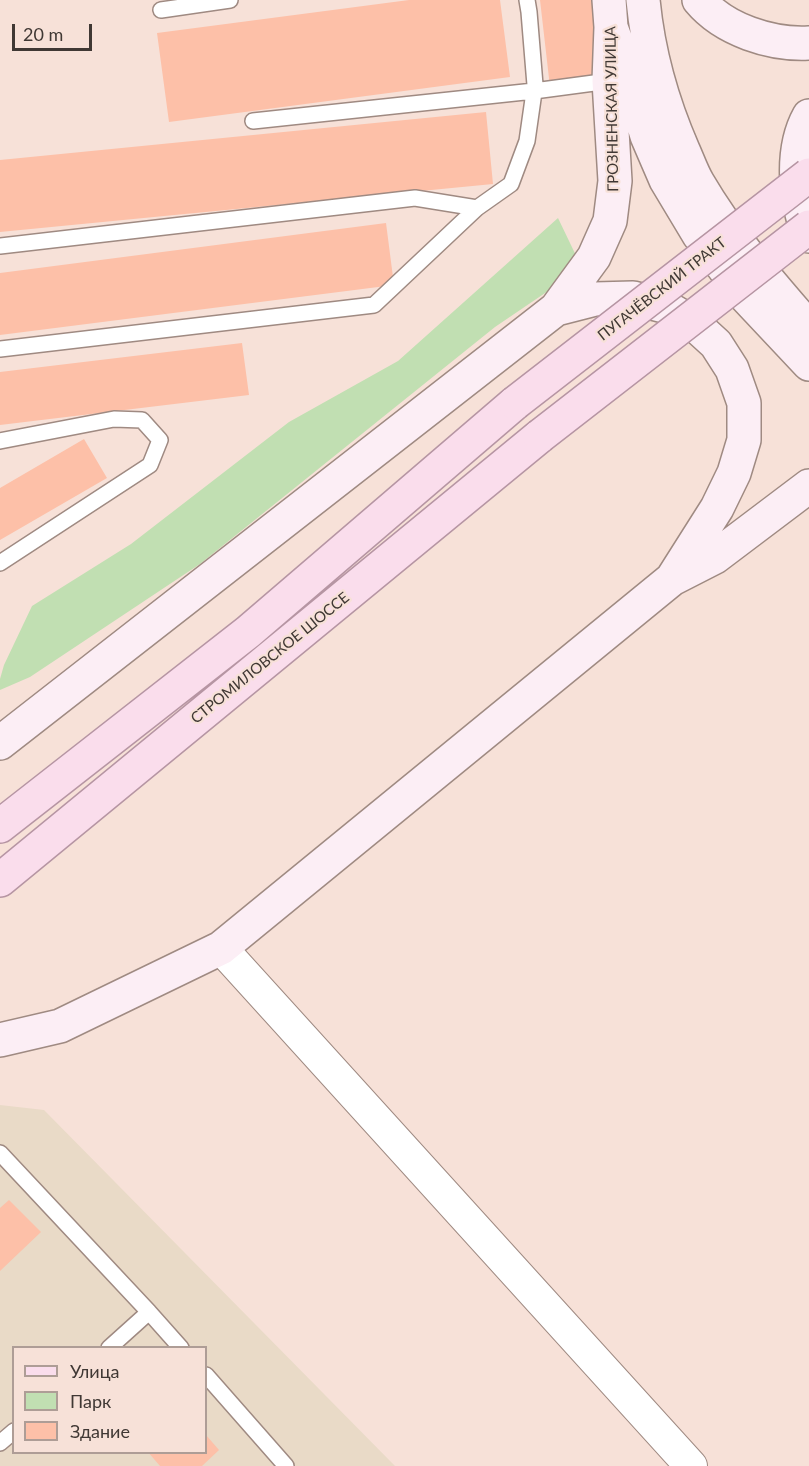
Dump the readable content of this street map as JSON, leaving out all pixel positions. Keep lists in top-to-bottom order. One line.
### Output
{"streets":{"main road":["ГРОЗНЕНСКАЯ УЛИЦА","ПУГАЧЁВСКИЙ ТРАКТ","СТРОМИЛОВСКОЕ ШОССЕ"]},"legend":["Улица","Парк","Здание"],"scale_bar":"20 m"}
